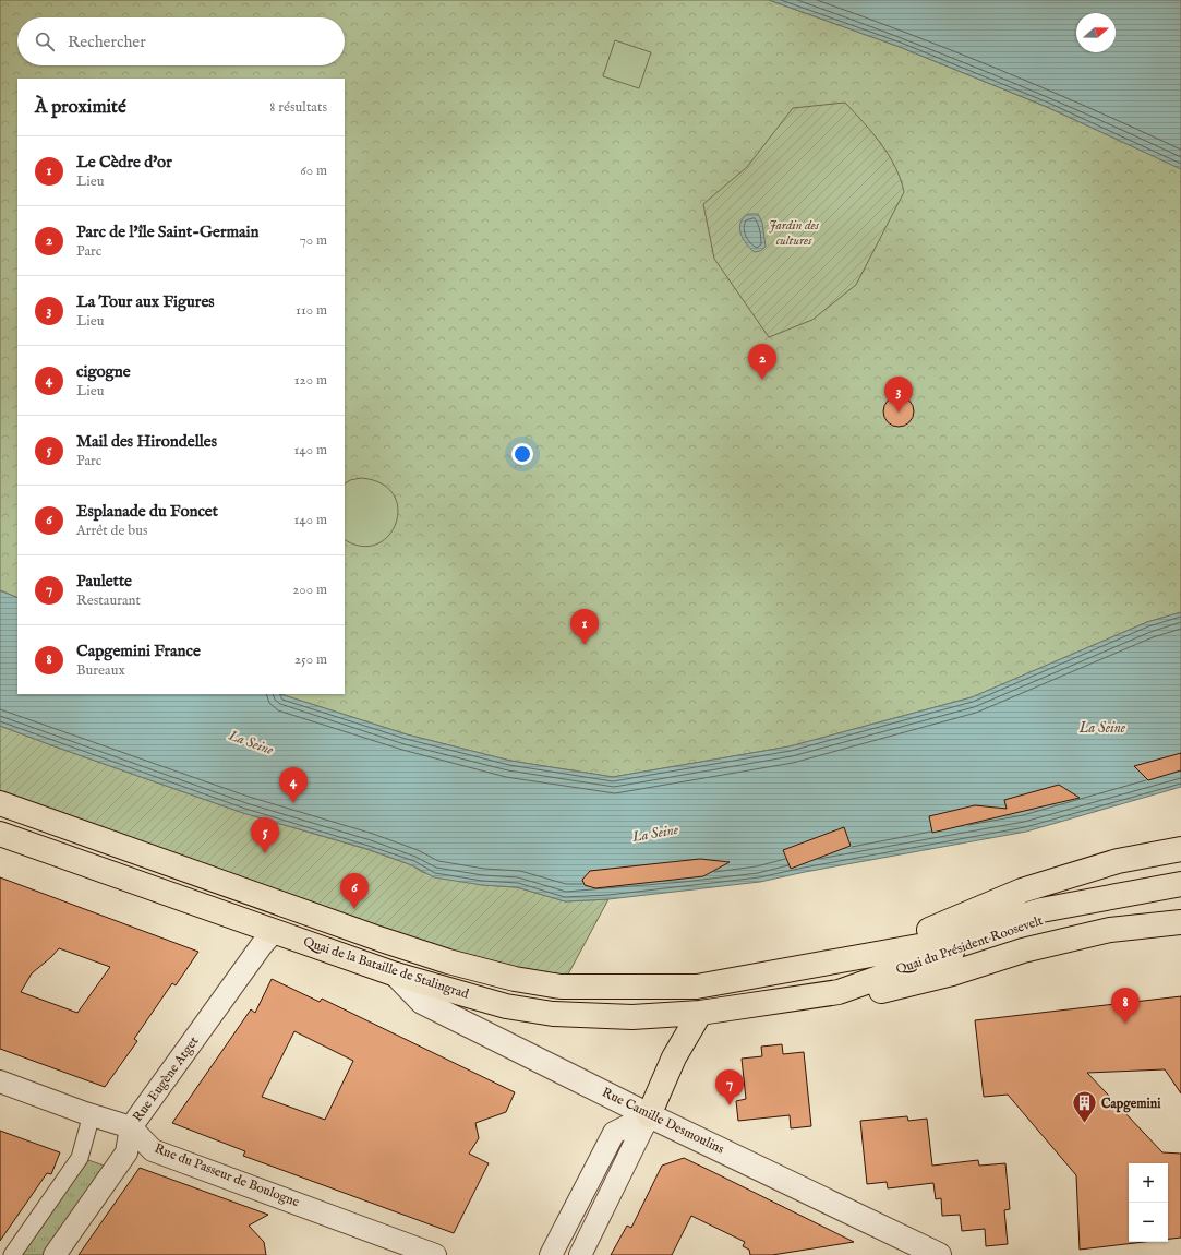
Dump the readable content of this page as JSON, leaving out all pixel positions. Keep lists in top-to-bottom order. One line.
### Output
{"streets":{"main road":["Quai du Président Roosevelt","Quai de la Bataille de Stalingrad"],"street":["Rue Eugène Atget","Rue Camille Desmoulins","Rue du Passeur de Boulogne"]},"crossings":[["Quai du Président Roosevelt","Quai de la Bataille de Stalingrad"],["Quai de la Bataille de Stalingrad","Rue Eugène Atget"],["Quai de la Bataille de Stalingrad","Rue Camille Desmoulins"],["Rue Eugène Atget","Rue du Passeur de Boulogne"]],"water":["La Seine"],"parks":["Jardin des cultures"],"places":{"building":["Capgemini"]},"north":"right","page":{"search":"Rechercher","heading":["À proximité","8 résultats"],"list":[{"mark":"1","name":"Le Cèdre d'or","note":"Lieu","value":"60 m"},{"mark":"2","name":"Parc de l'île Saint-Germain","note":"Parc","value":"70 m"},{"mark":"3","name":"La Tour aux Figures","note":"Lieu","value":"110 m"},{"mark":"4","name":"cigogne","note":"Lieu","value":"120 m"},{"mark":"5","name":"Mail des Hirondelles","note":"Parc","value":"140 m"},{"mark":"6","name":"Esplanade du Foncet","note":"Arrêt de bus","value":"140 m"},{"mark":"7","name":"Paulette","note":"Restaurant","value":"200 m"},{"mark":"8","name":"Capgemini France","note":"Bureaux","value":"250 m"}],"pins":["2","3","1","4","5","6","8","7"],"map_buttons":["+","−"]}}
